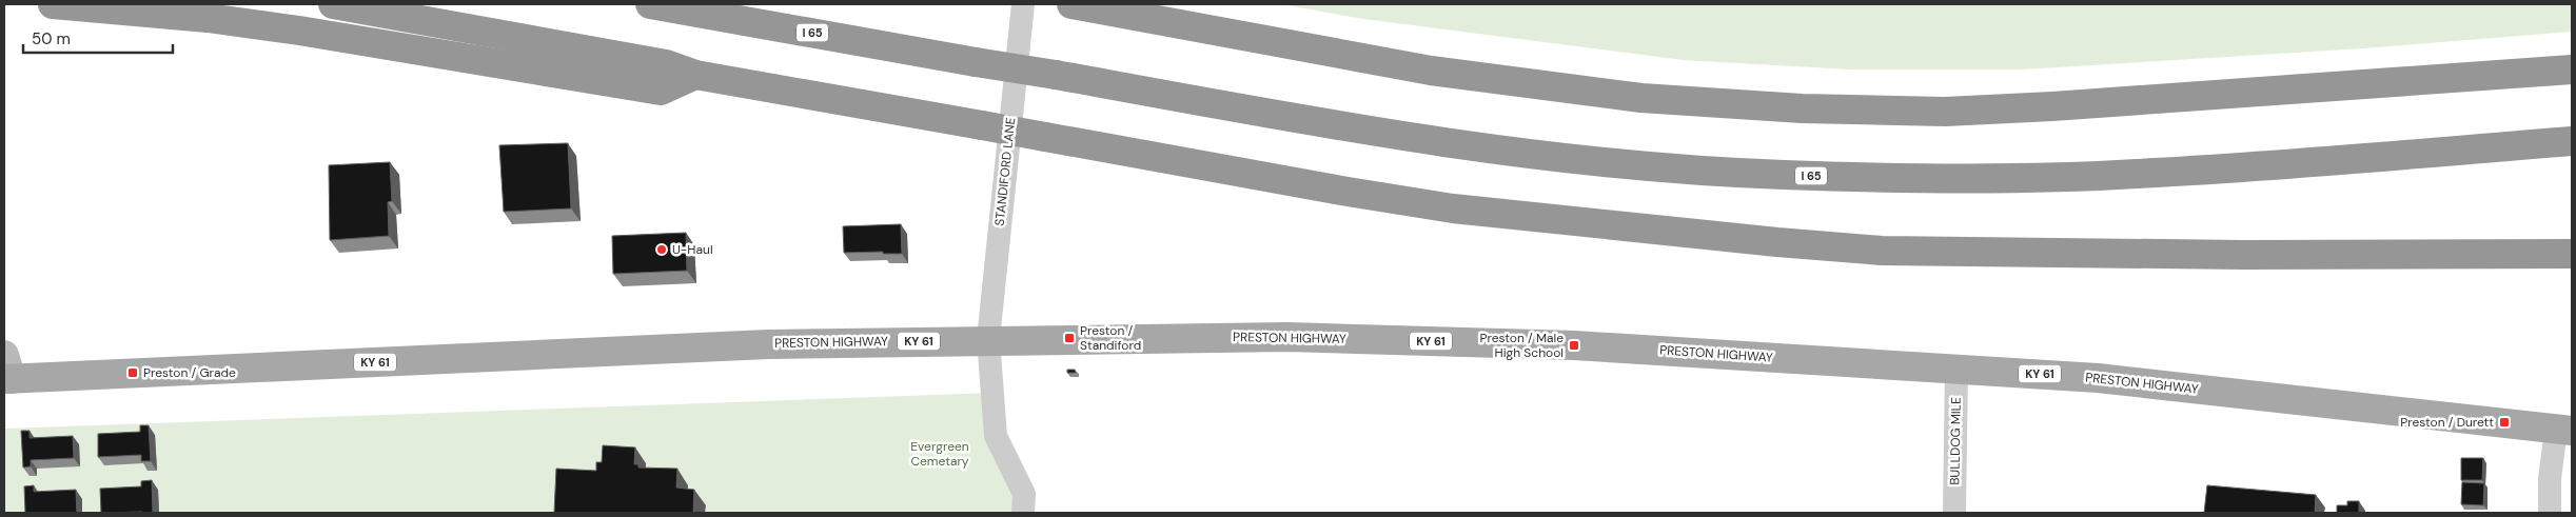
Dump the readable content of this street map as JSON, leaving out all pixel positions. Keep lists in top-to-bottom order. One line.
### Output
{"streets":{"highway":["I 65"],"main road":["PRESTON HIGHWAY","KY 61"],"street":["STANDIFORD LANE","BULLDOG MILE"]},"crossings":[["STANDIFORD LANE","PRESTON HIGHWAY"],["PRESTON HIGHWAY","BULLDOG MILE"]],"parks":["Evergreen Cemetary"],"places":{"other":["U-Haul"],"transit":["Preston / Standiford","Preston / Male High School","Preston / Grade","Preston / Durett"]},"scale_bar":"50 m"}
